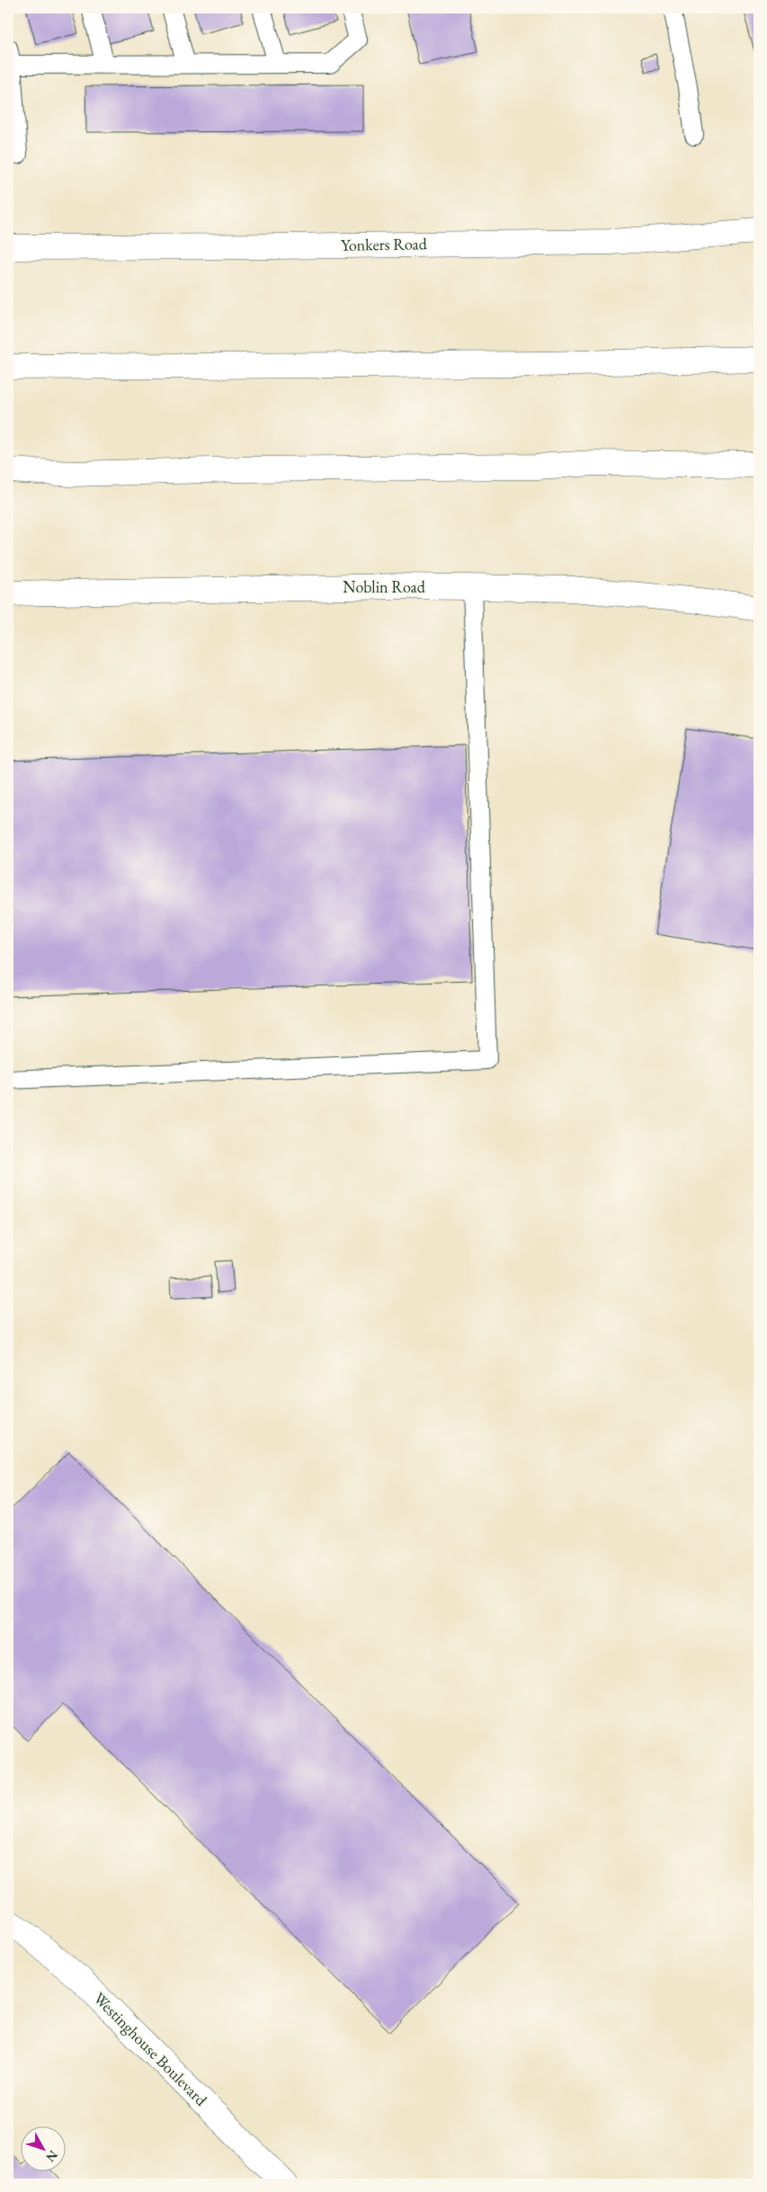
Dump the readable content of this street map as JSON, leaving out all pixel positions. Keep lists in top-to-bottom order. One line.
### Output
{"streets":{"main road":["Yonkers Road","Noblin Road","Westinghouse Boulevard"]},"north":"bottom right"}
